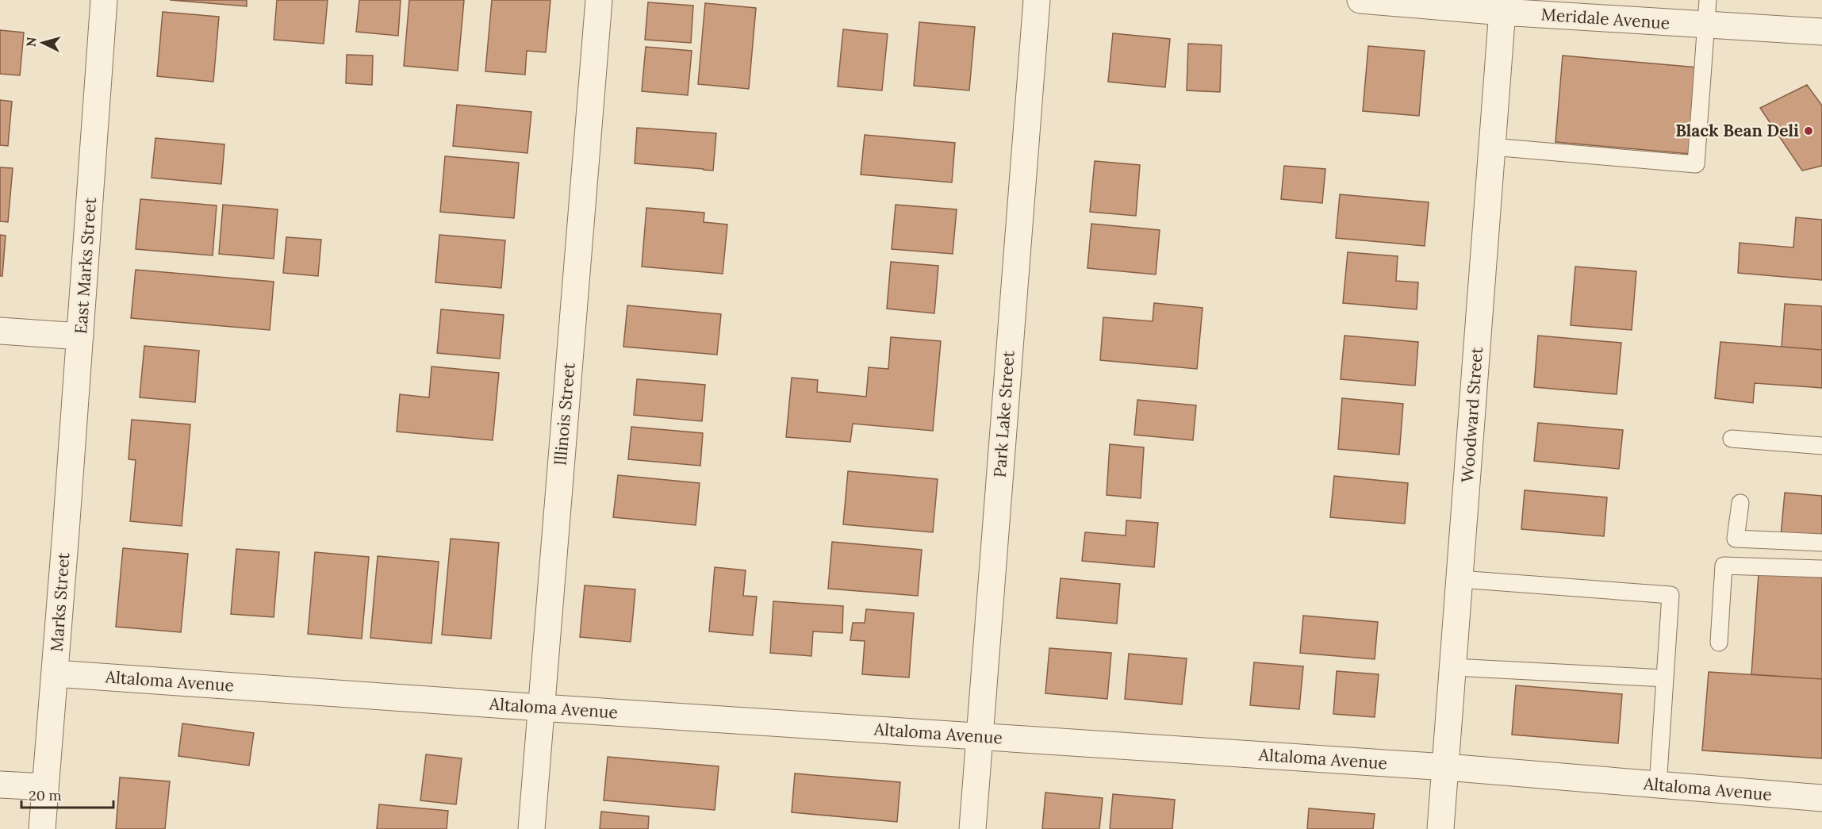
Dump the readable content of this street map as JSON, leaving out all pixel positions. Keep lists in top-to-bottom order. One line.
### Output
{"streets":{"street":["Meridale Avenue","East Marks Street","Illinois Street","Park Lake Street","Woodward Street","Marks Street","Altaloma Avenue"]},"crossings":[["Meridale Avenue","Woodward Street"],["East Marks Street","Marks Street"],["Illinois Street","Altaloma Avenue"],["Park Lake Street","Altaloma Avenue"],["Woodward Street","Altaloma Avenue"],["Marks Street","Altaloma Avenue"]],"places":["Black Bean Deli"],"scale_bar":"20 m","north":"left"}
